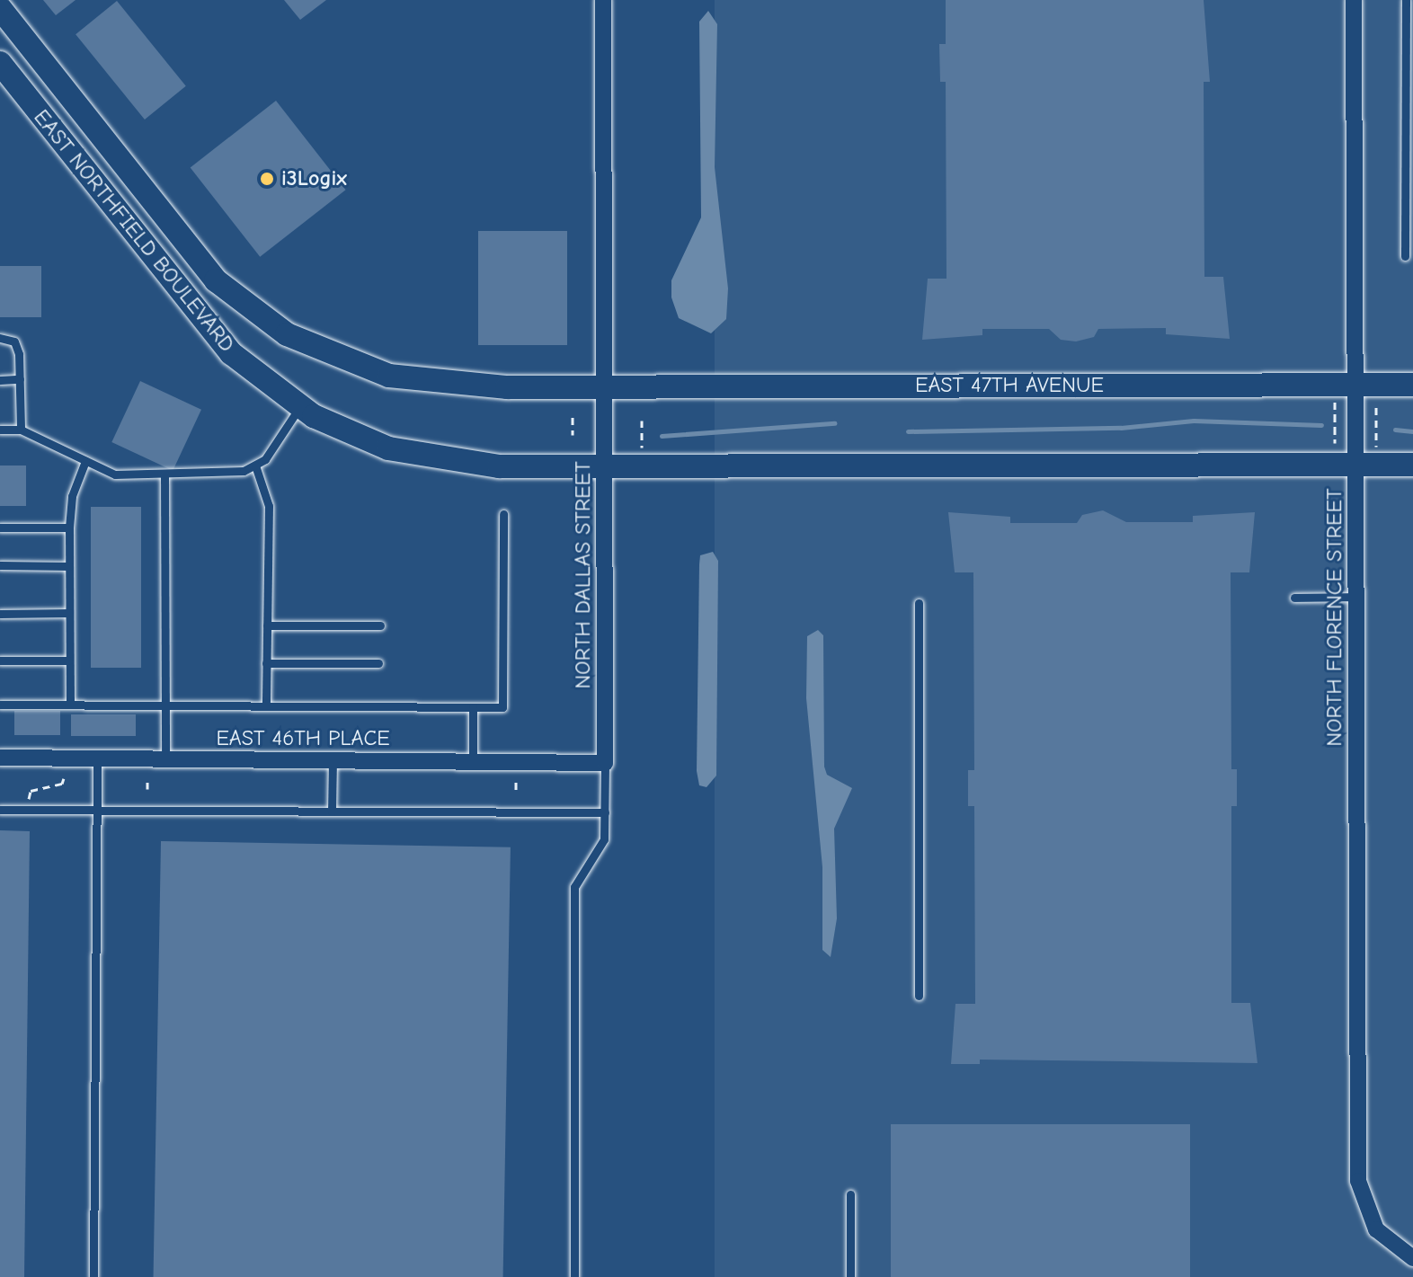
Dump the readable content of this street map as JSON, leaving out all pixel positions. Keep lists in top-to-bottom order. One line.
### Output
{"streets":{"main road":["EAST NORTHFIELD BOULEVARD","EAST 47TH AVENUE"],"street":["NORTH DALLAS STREET","NORTH FLORENCE STREET","EAST 46TH PLACE"]},"crossings":[["EAST NORTHFIELD BOULEVARD","EAST 47TH AVENUE"],["EAST NORTHFIELD BOULEVARD","NORTH DALLAS STREET"],["EAST 47TH AVENUE","NORTH DALLAS STREET"],["EAST 47TH AVENUE","NORTH FLORENCE STREET"],["NORTH DALLAS STREET","EAST 46TH PLACE"]],"places":["i3Logix"]}
